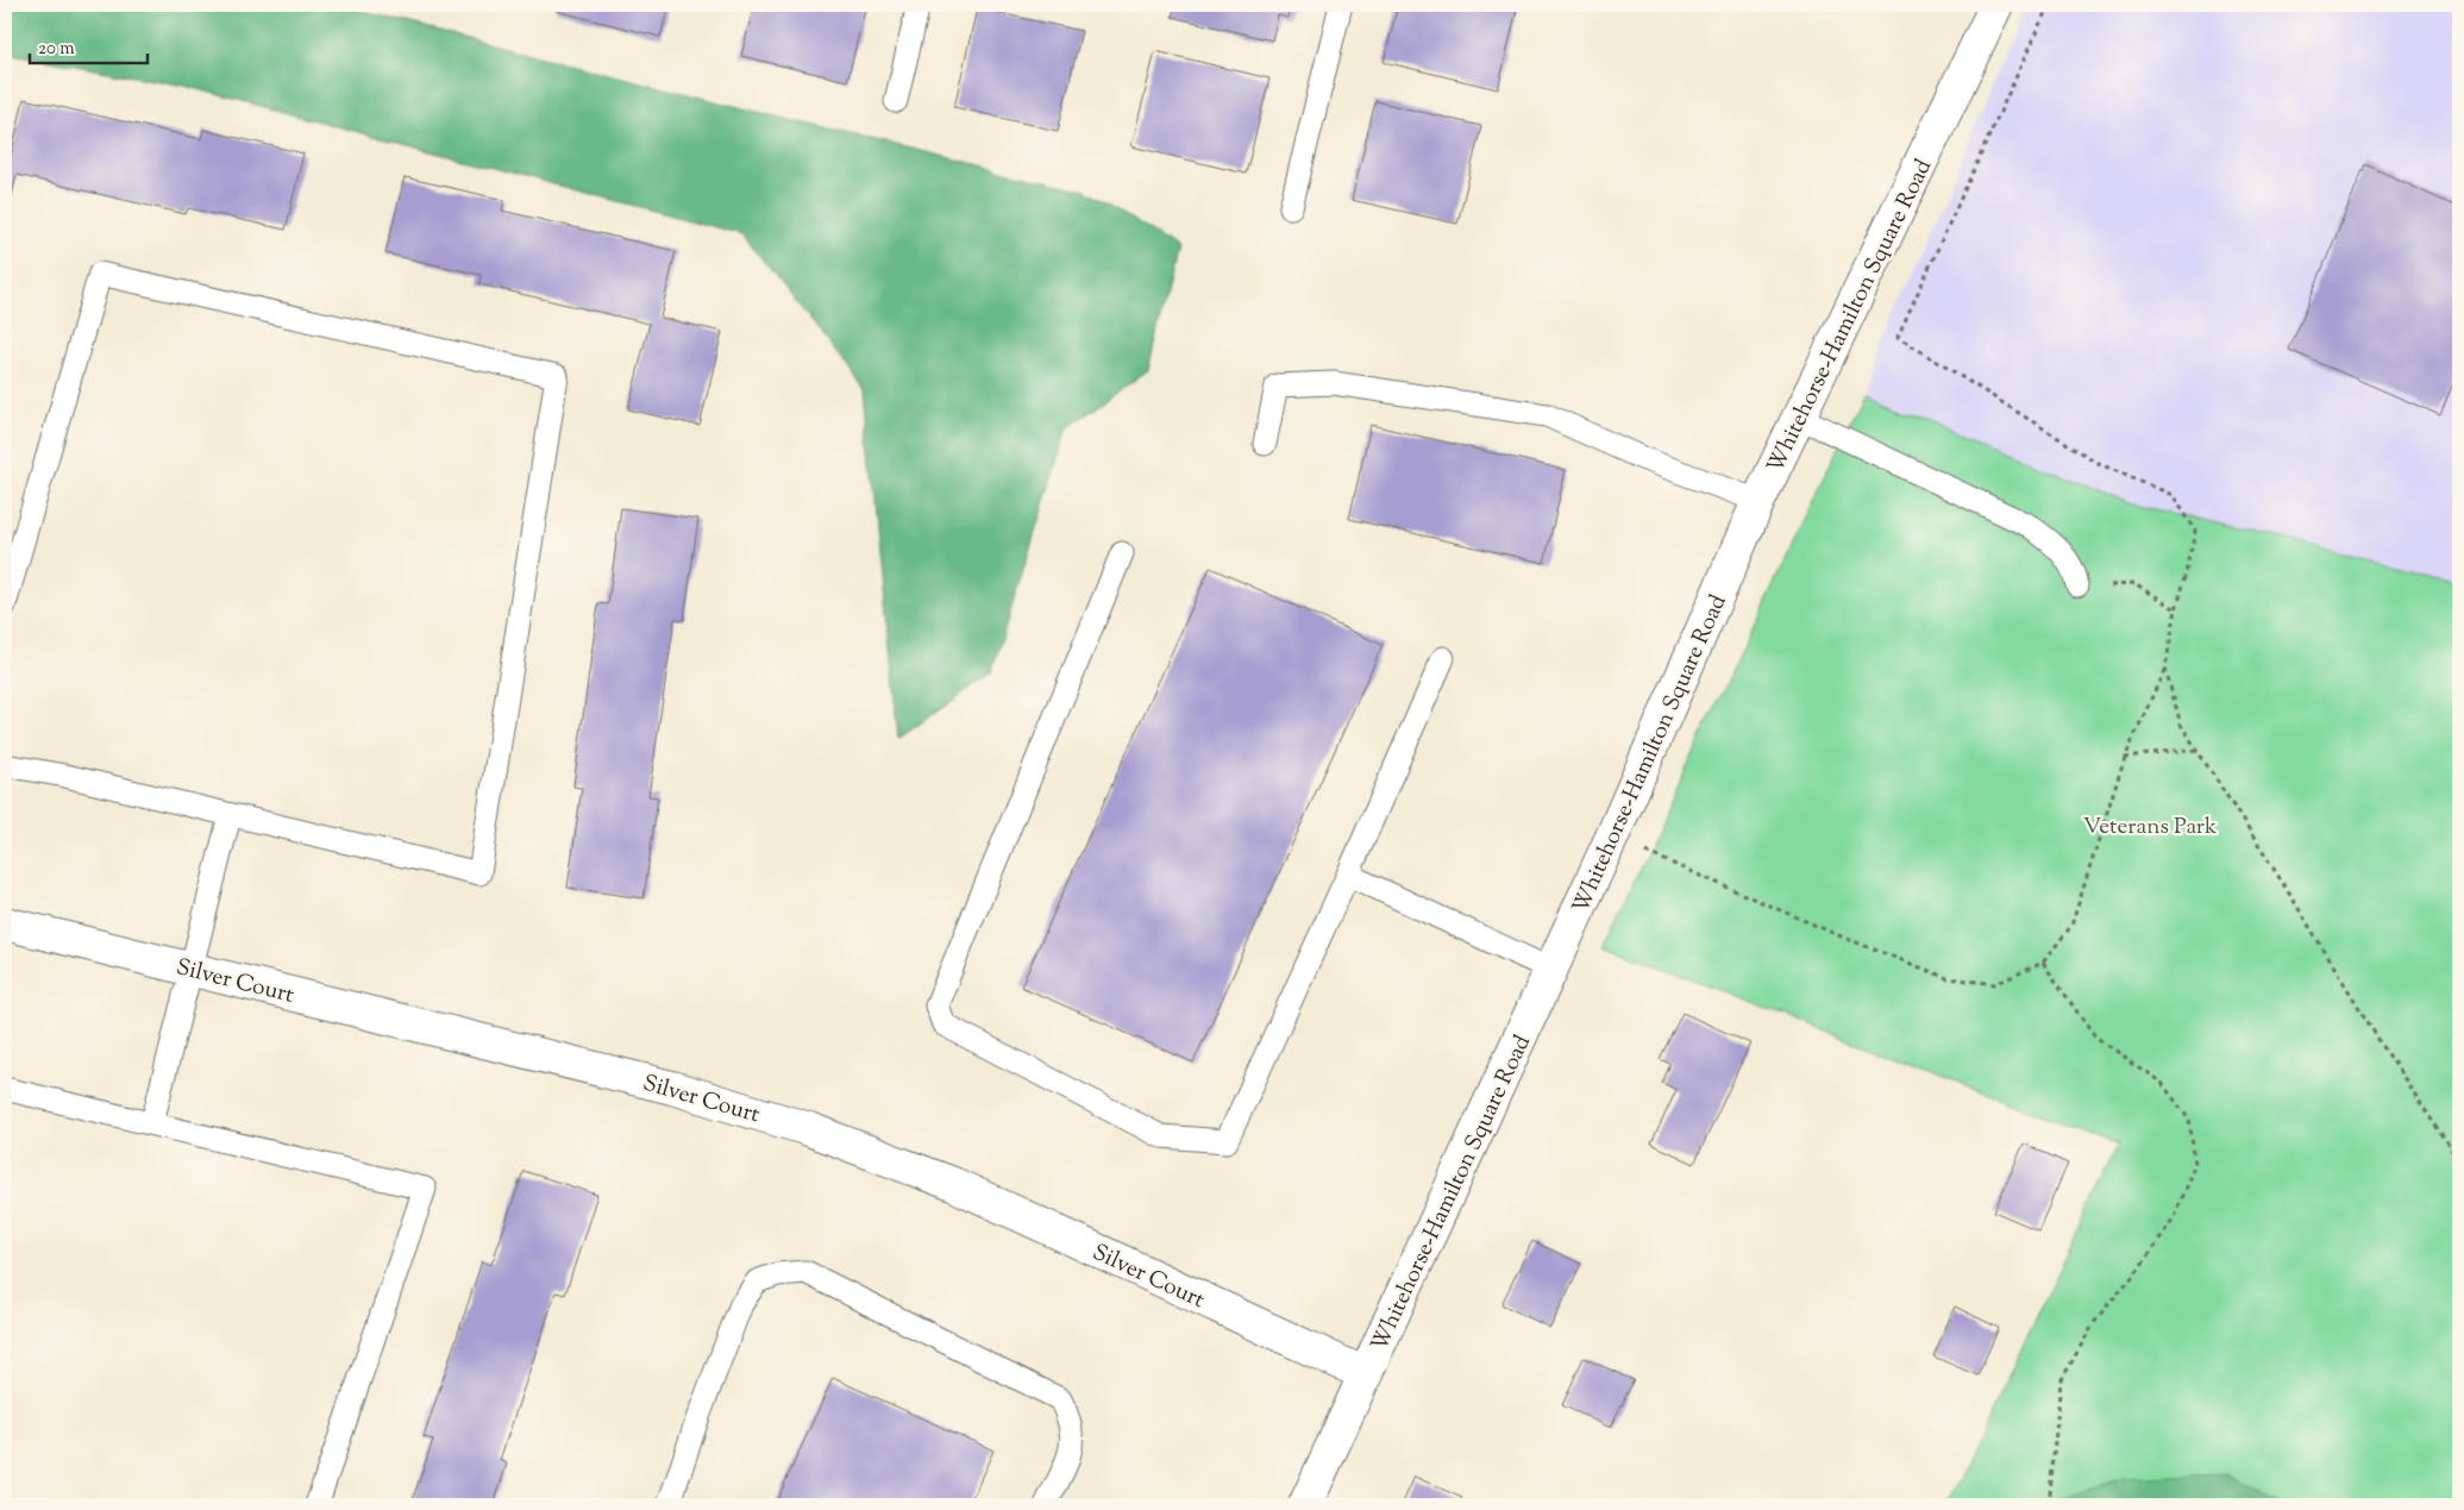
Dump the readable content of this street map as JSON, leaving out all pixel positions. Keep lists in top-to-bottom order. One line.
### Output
{"streets":{"street":["Whitehorse-Hamilton Square Road","Silver Court"]},"crossings":[["Whitehorse-Hamilton Square Road","Silver Court"]],"parks":["Veterans Park"],"scale_bar":"20 m"}
